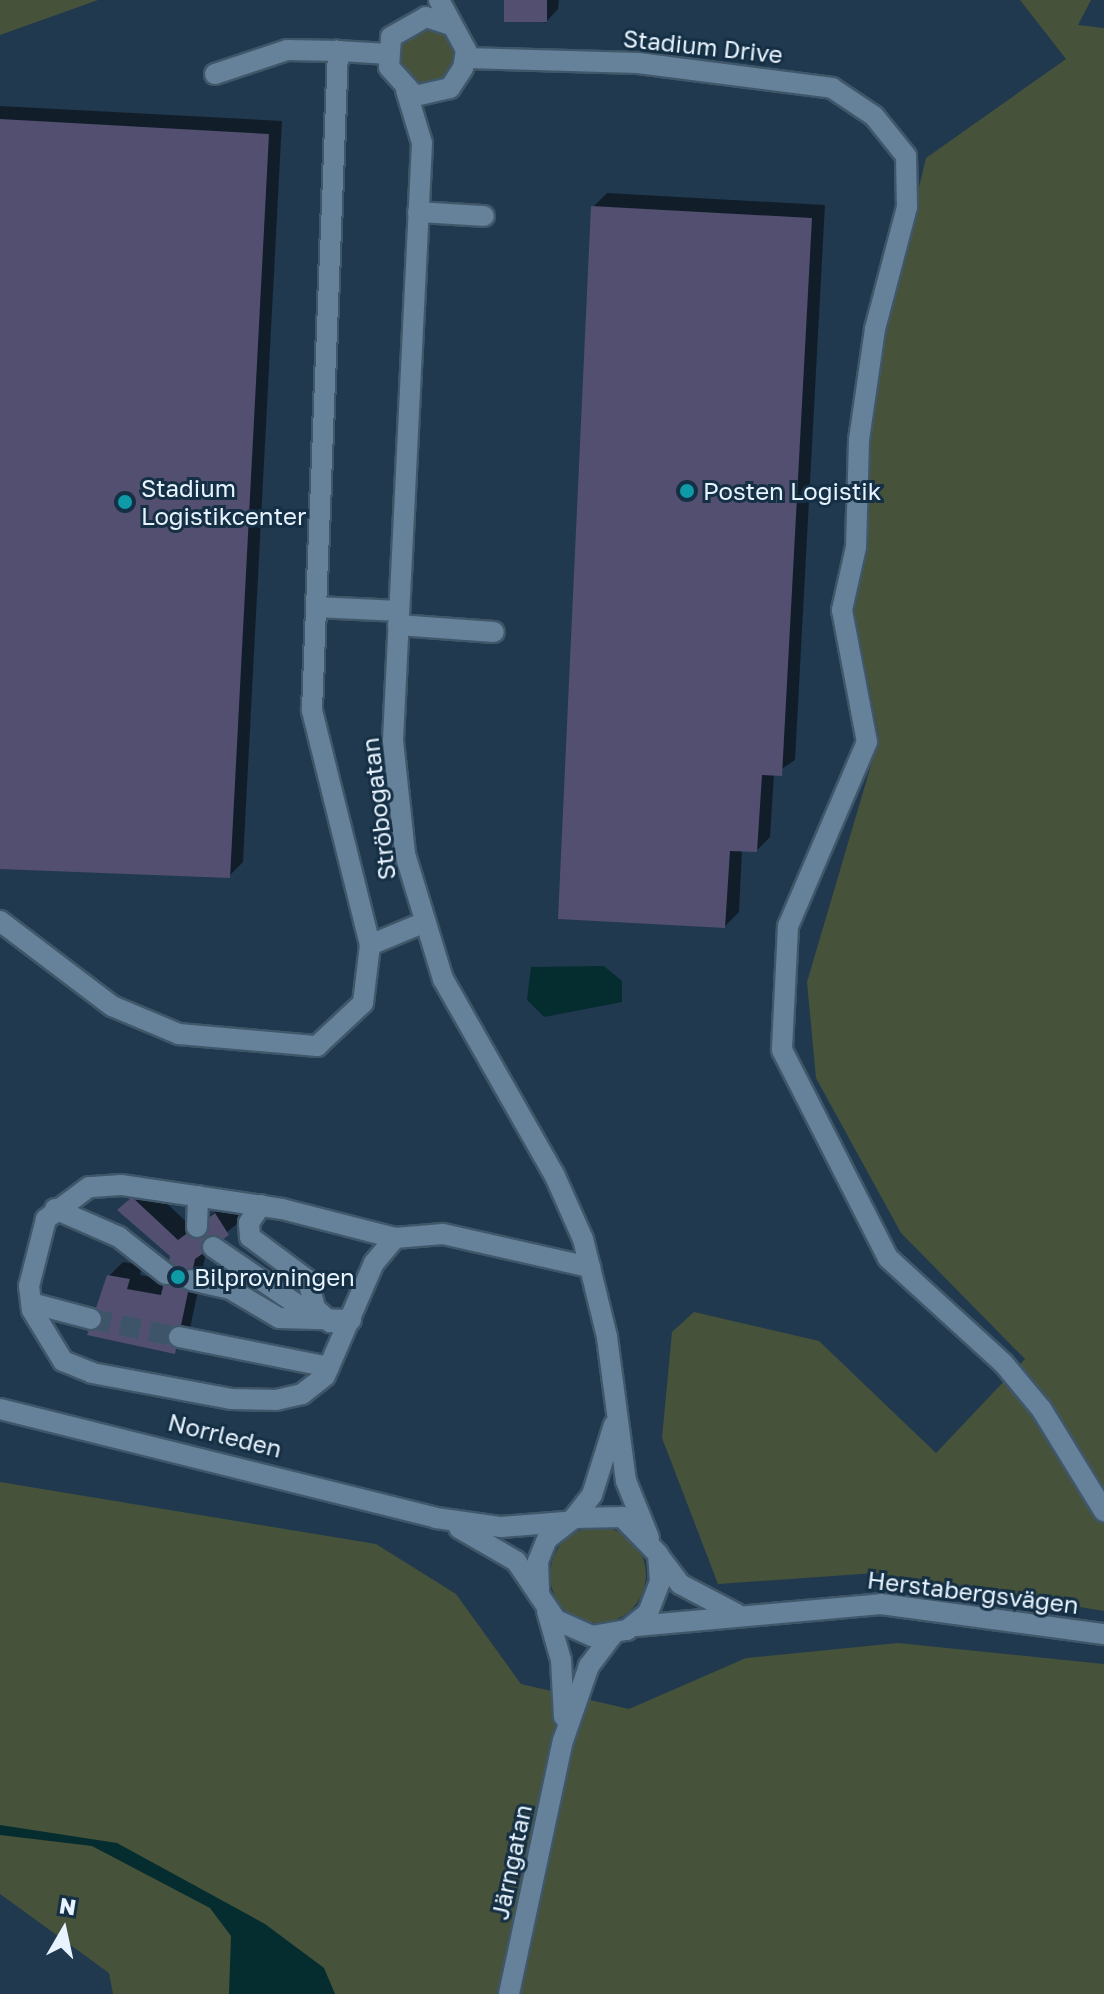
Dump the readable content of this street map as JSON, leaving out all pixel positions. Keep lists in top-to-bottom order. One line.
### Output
{"streets":{"street":["Stadium Drive","Ströbogatan","Norrleden","Herstabergsvägen","Järngatan"]},"crossings":[["Stadium Drive","Ströbogatan"],["Ströbogatan","Herstabergsvägen"],["Ströbogatan","Järngatan"],["Herstabergsvägen","Järngatan"]],"places":["Posten Logistik","Stadium Logistikcenter","Bilprovningen"],"north":"top"}
